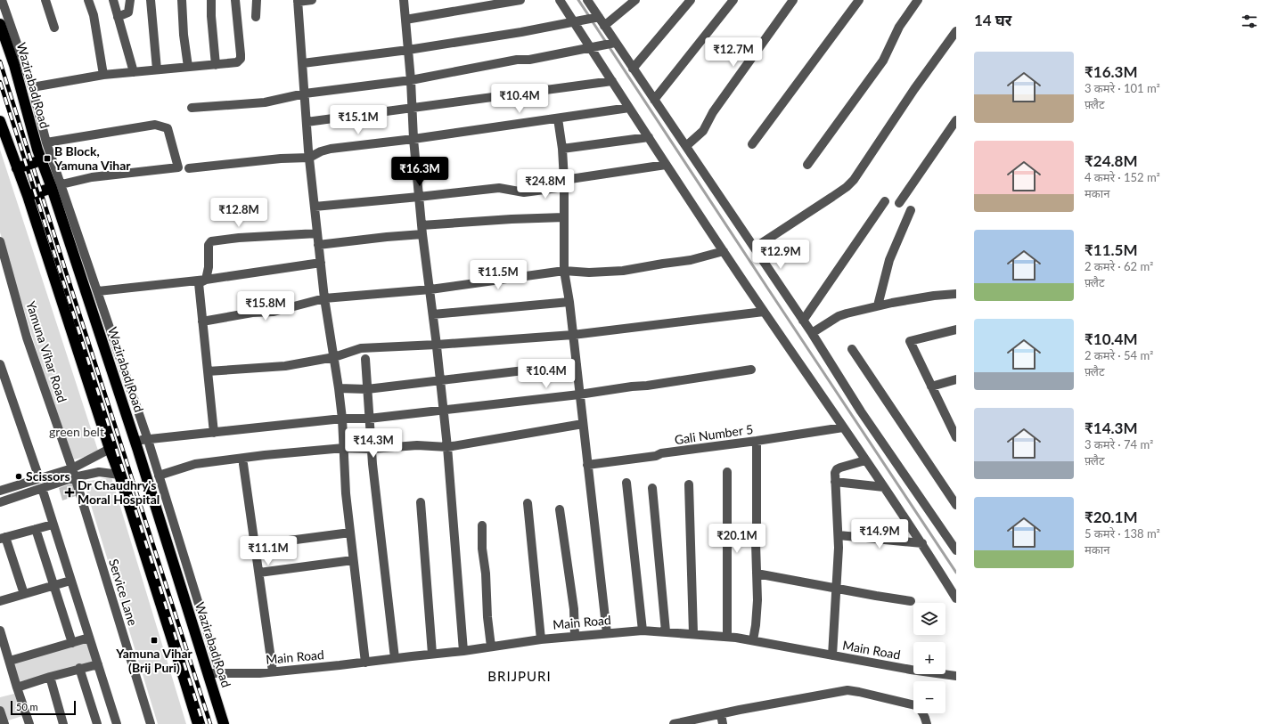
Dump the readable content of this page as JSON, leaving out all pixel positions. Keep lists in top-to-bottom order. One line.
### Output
{"streets":{"highway":["Wazirabad Road"],"street":["Yamuna Vihar Road","Gali Number 5","Service Lane","Main Road"]},"crossings":[["Wazirabad Road","Main Road"],["Yamuna Vihar Road","Service Lane"]],"districts":["BRIJPURI"],"parks":["green belt"],"places":{"transit":["B Block, Yamuna Vihar","Yamuna Vihar (Brij Puri)"],"other":["Scissors"],"health":["Dr Chaudhry's Moral Hospital"]},"scale_bar":"50 m","page":{"heading":"14 घर","price":["₹12.7M","₹10.4M","₹15.1M","₹16.3M","₹24.8M","₹12.8M","₹12.9M","₹11.5M","₹15.8M","₹10.4M","₹14.3M","₹14.9M","₹20.1M","₹11.1M"],"list":[{"name":"₹16.3M","note":"3 कमरे · 101 m² · फ़्लैट"},{"name":"₹24.8M","note":"4 कमरे · 152 m² · मकान"},{"name":"₹11.5M","note":"2 कमरे · 62 m² · फ़्लैट"},{"name":"₹10.4M","note":"2 कमरे · 54 m² · फ़्लैट"},{"name":"₹14.3M","note":"3 कमरे · 74 m² · फ़्लैट"},{"name":"₹20.1M","note":"5 कमरे · 138 m² · मकान"}],"map_buttons":["+","−"],"scale":"50 m"}}
